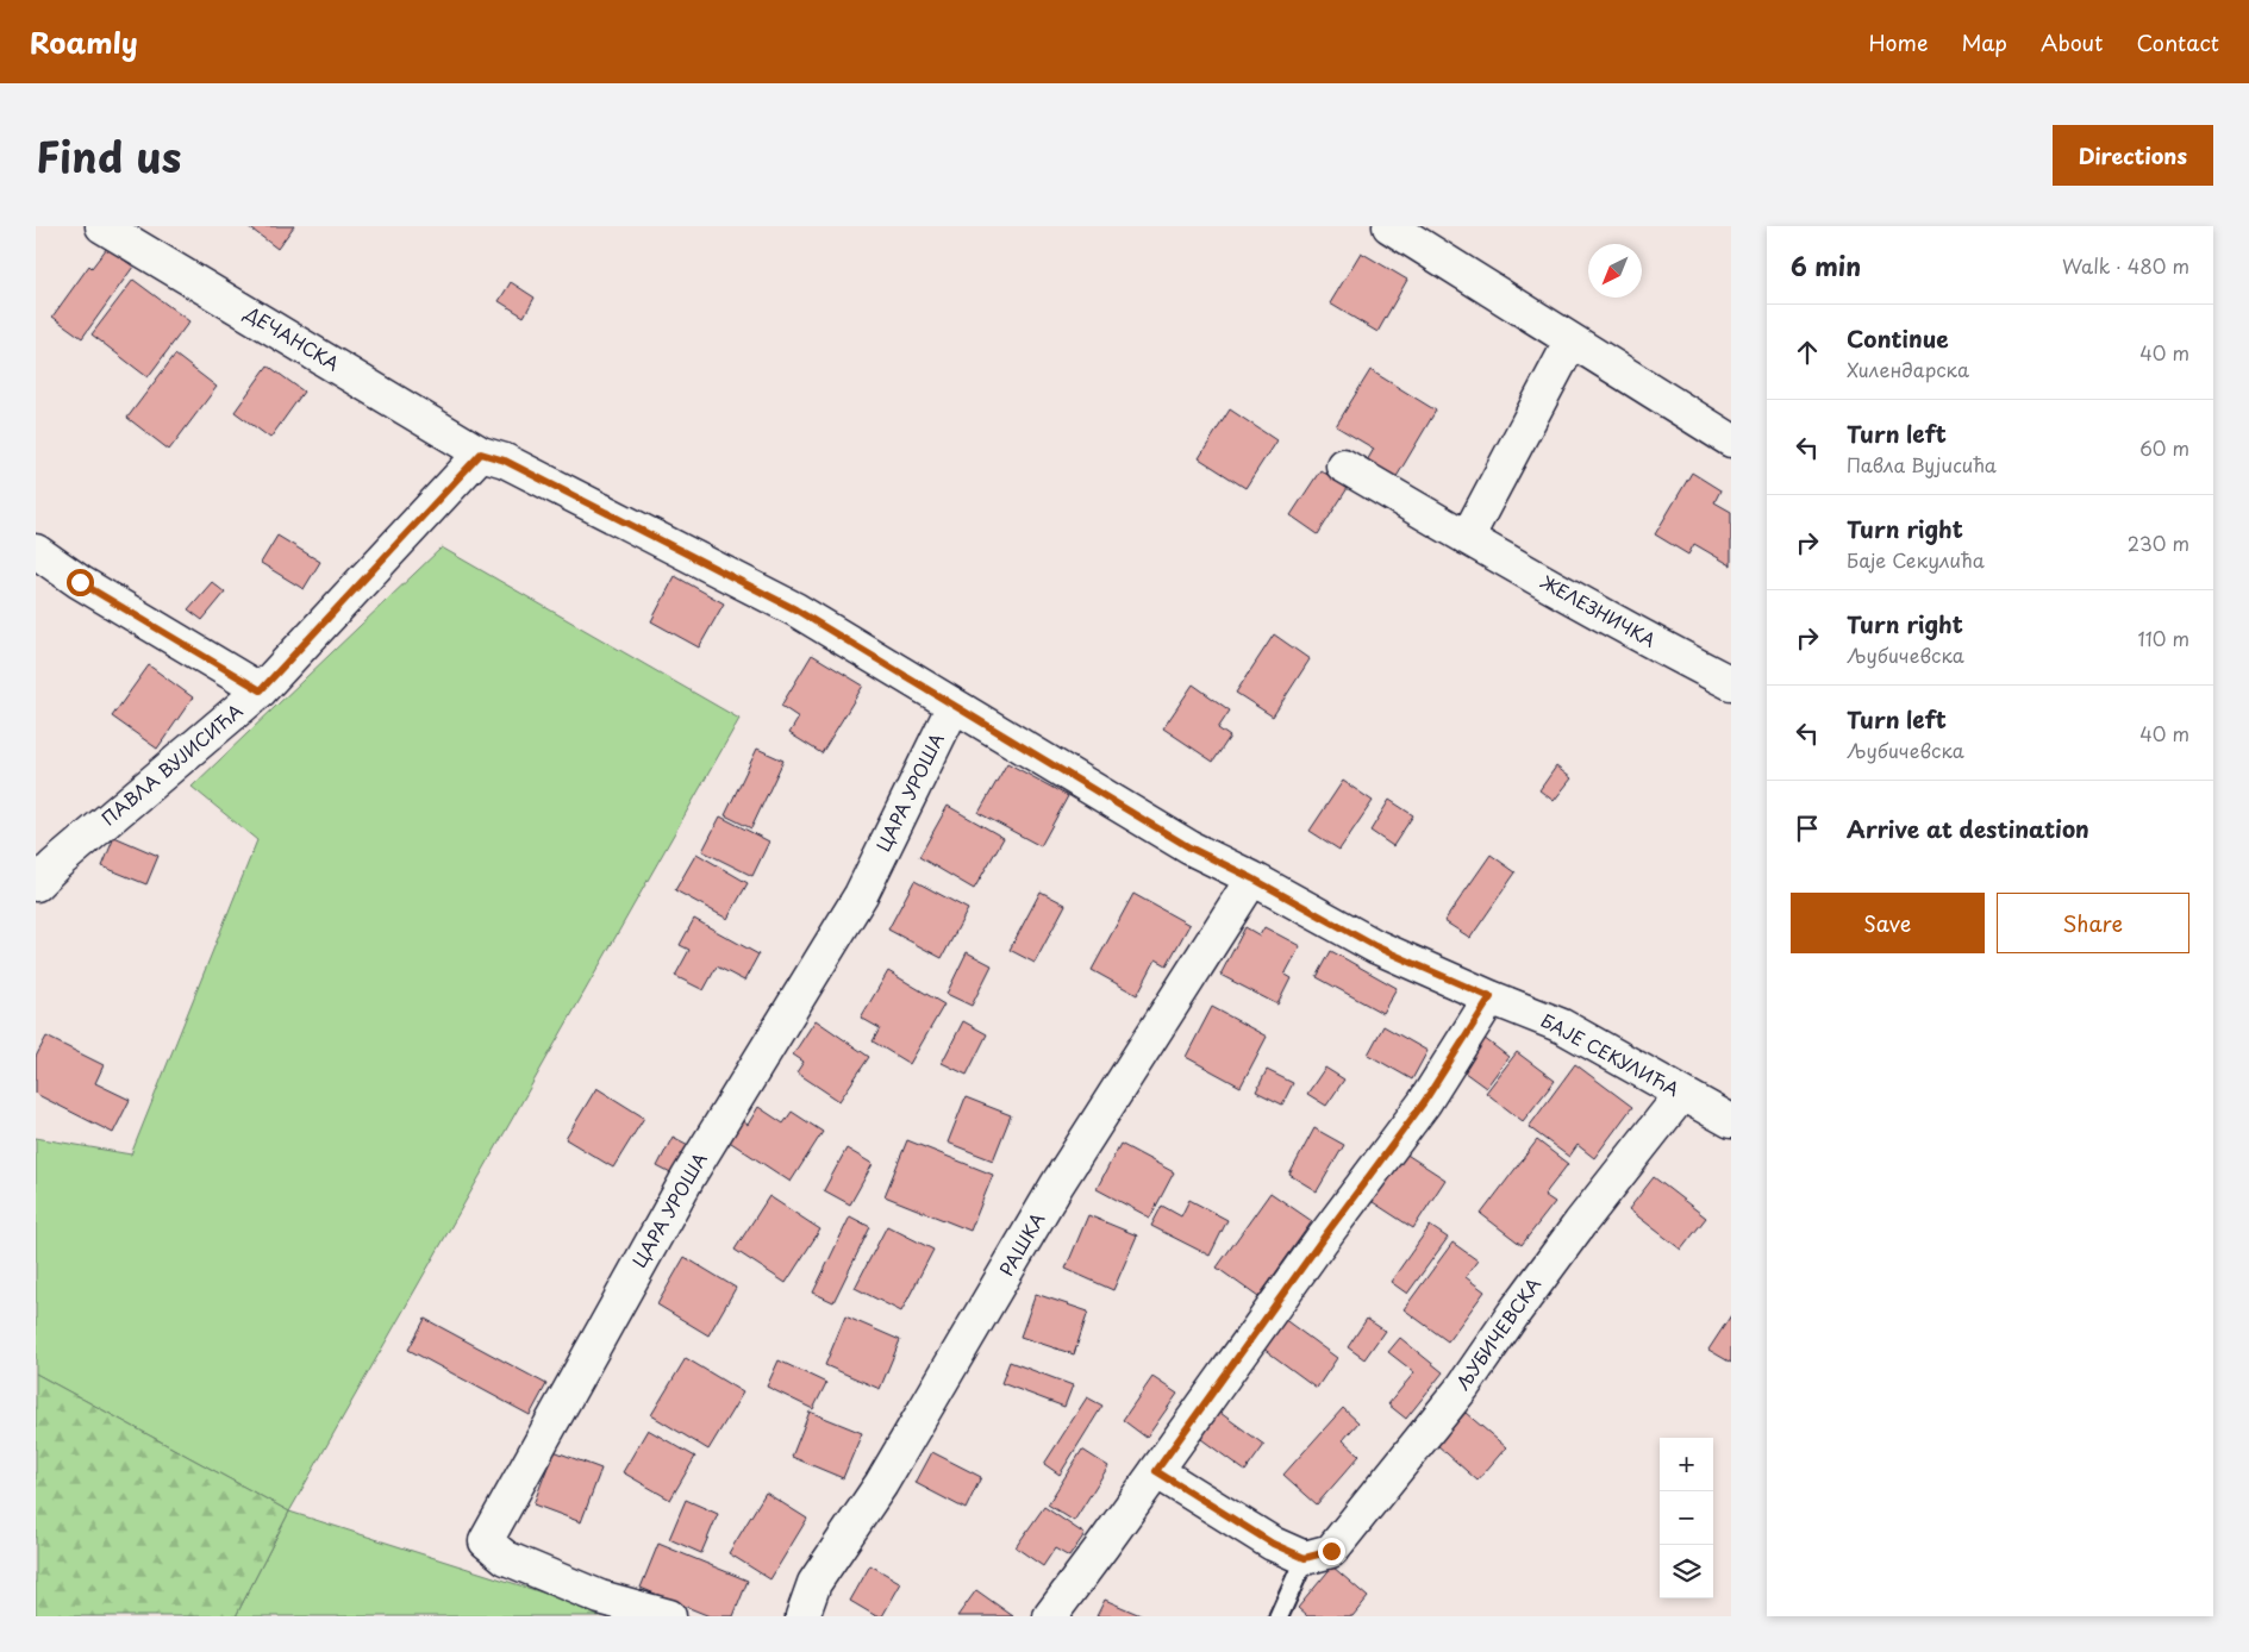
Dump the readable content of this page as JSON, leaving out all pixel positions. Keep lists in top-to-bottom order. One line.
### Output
{"streets":{"street":["ДЕЧАНСКА","ЖЕЛЕЗНИЧКА","ПАВЛА ВУЈИСИЋА","ЦАРА УРОША","БАЈЕ СЕКУЛИЋА","РАШКА","ЉУБИЧЕВСКА"]},"crossings":[["ДЕЧАНСКА","ПАВЛА ВУЈИСИЋА"],["ДЕЧАНСКА","БАЈЕ СЕКУЛИЋА"],["ПАВЛА ВУЈИСИЋА","БАЈЕ СЕКУЛИЋА"],["ЦАРА УРОША","БАЈЕ СЕКУЛИЋА"],["БАЈЕ СЕКУЛИЋА","РАШКА"],["БАЈЕ СЕКУЛИЋА","ЉУБИЧЕВСКА"]],"north":"bottom left","page":{"header":"Roamly","nav":["Home","Map","About","Contact"],"title":"Find us","buttons":["Directions",["Save","Share"]],"heading":["6 min","Walk · 480 m"],"list":[["Continue","Хилендарска","40 m"],["Turn left","Павла Вујисића","60 m"],["Turn right","Баје Секулића","230 m"],["Turn right","Љубичевска","110 m"],["Turn left","Љубичевска","40 m"],"Arrive at destination"],"map_buttons":["+","−"]}}
